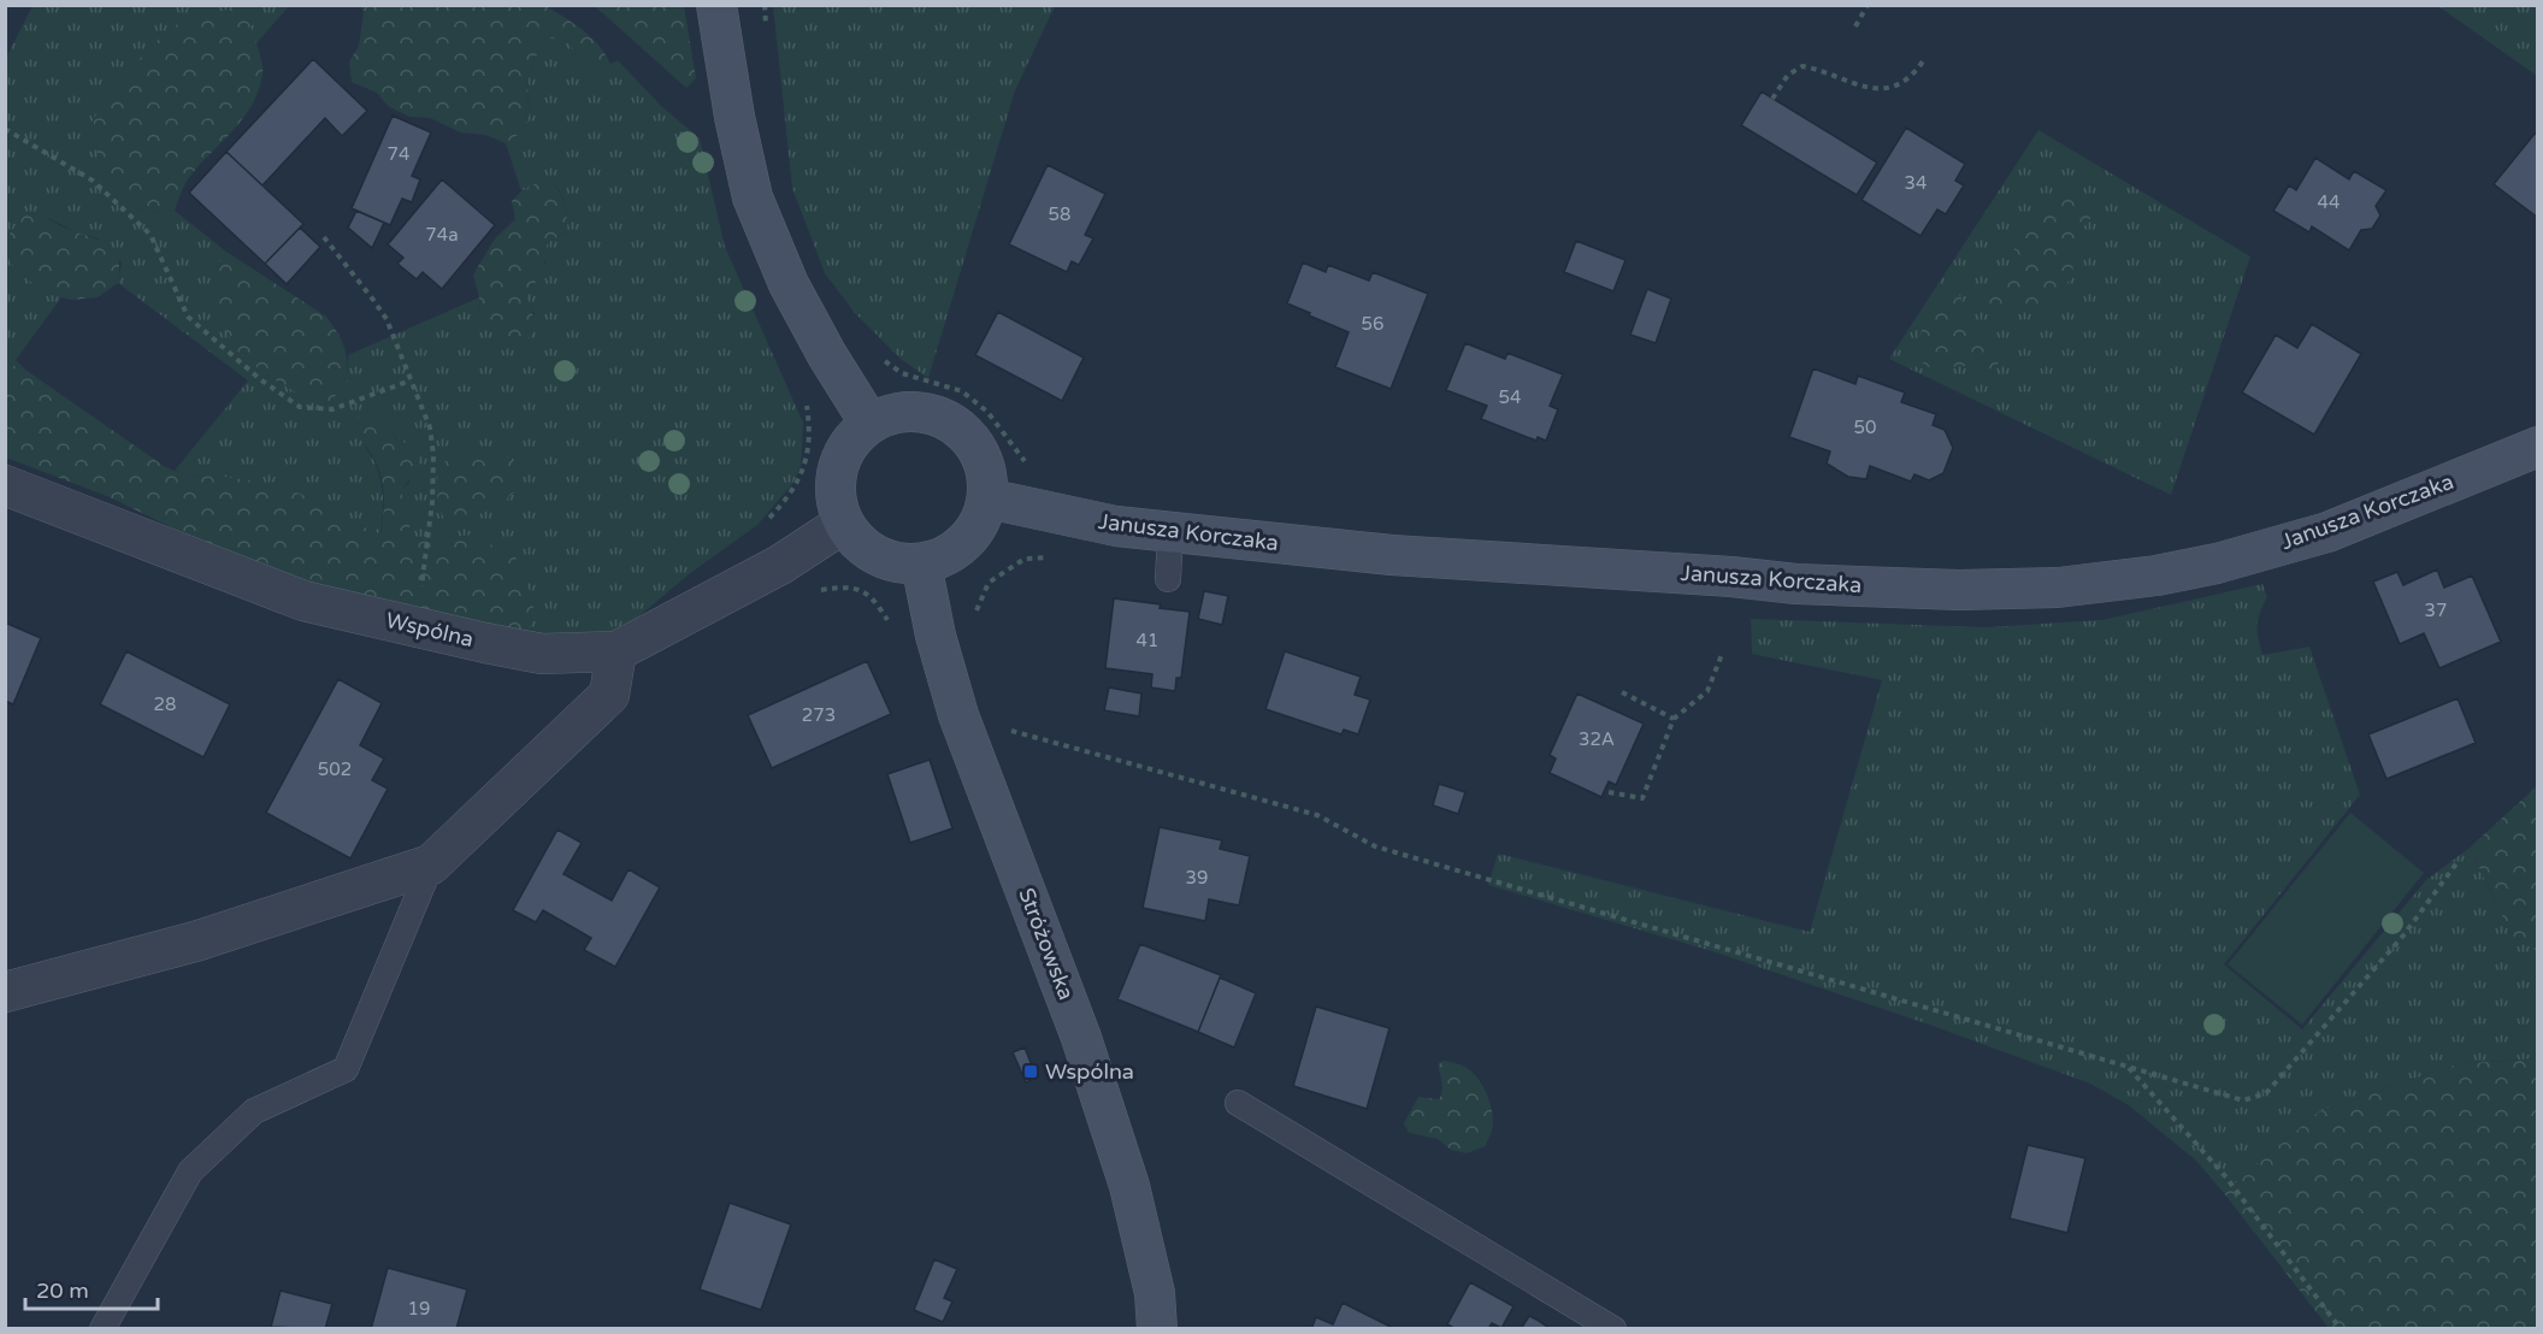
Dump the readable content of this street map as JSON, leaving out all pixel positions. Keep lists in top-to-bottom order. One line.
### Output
{"streets":{"street":["Janusza Korczaka","Wspólna","Stróżowska"]},"crossings":[["Janusza Korczaka","Wspólna"],["Janusza Korczaka","Stróżowska"],["Wspólna","Stróżowska"]],"places":{"transit":["Wspólna"]},"house_numbers":["74","34","44","58","74a","56","54","50","37","41","28","273","32A","502","39","19"],"scale_bar":"20 m"}
